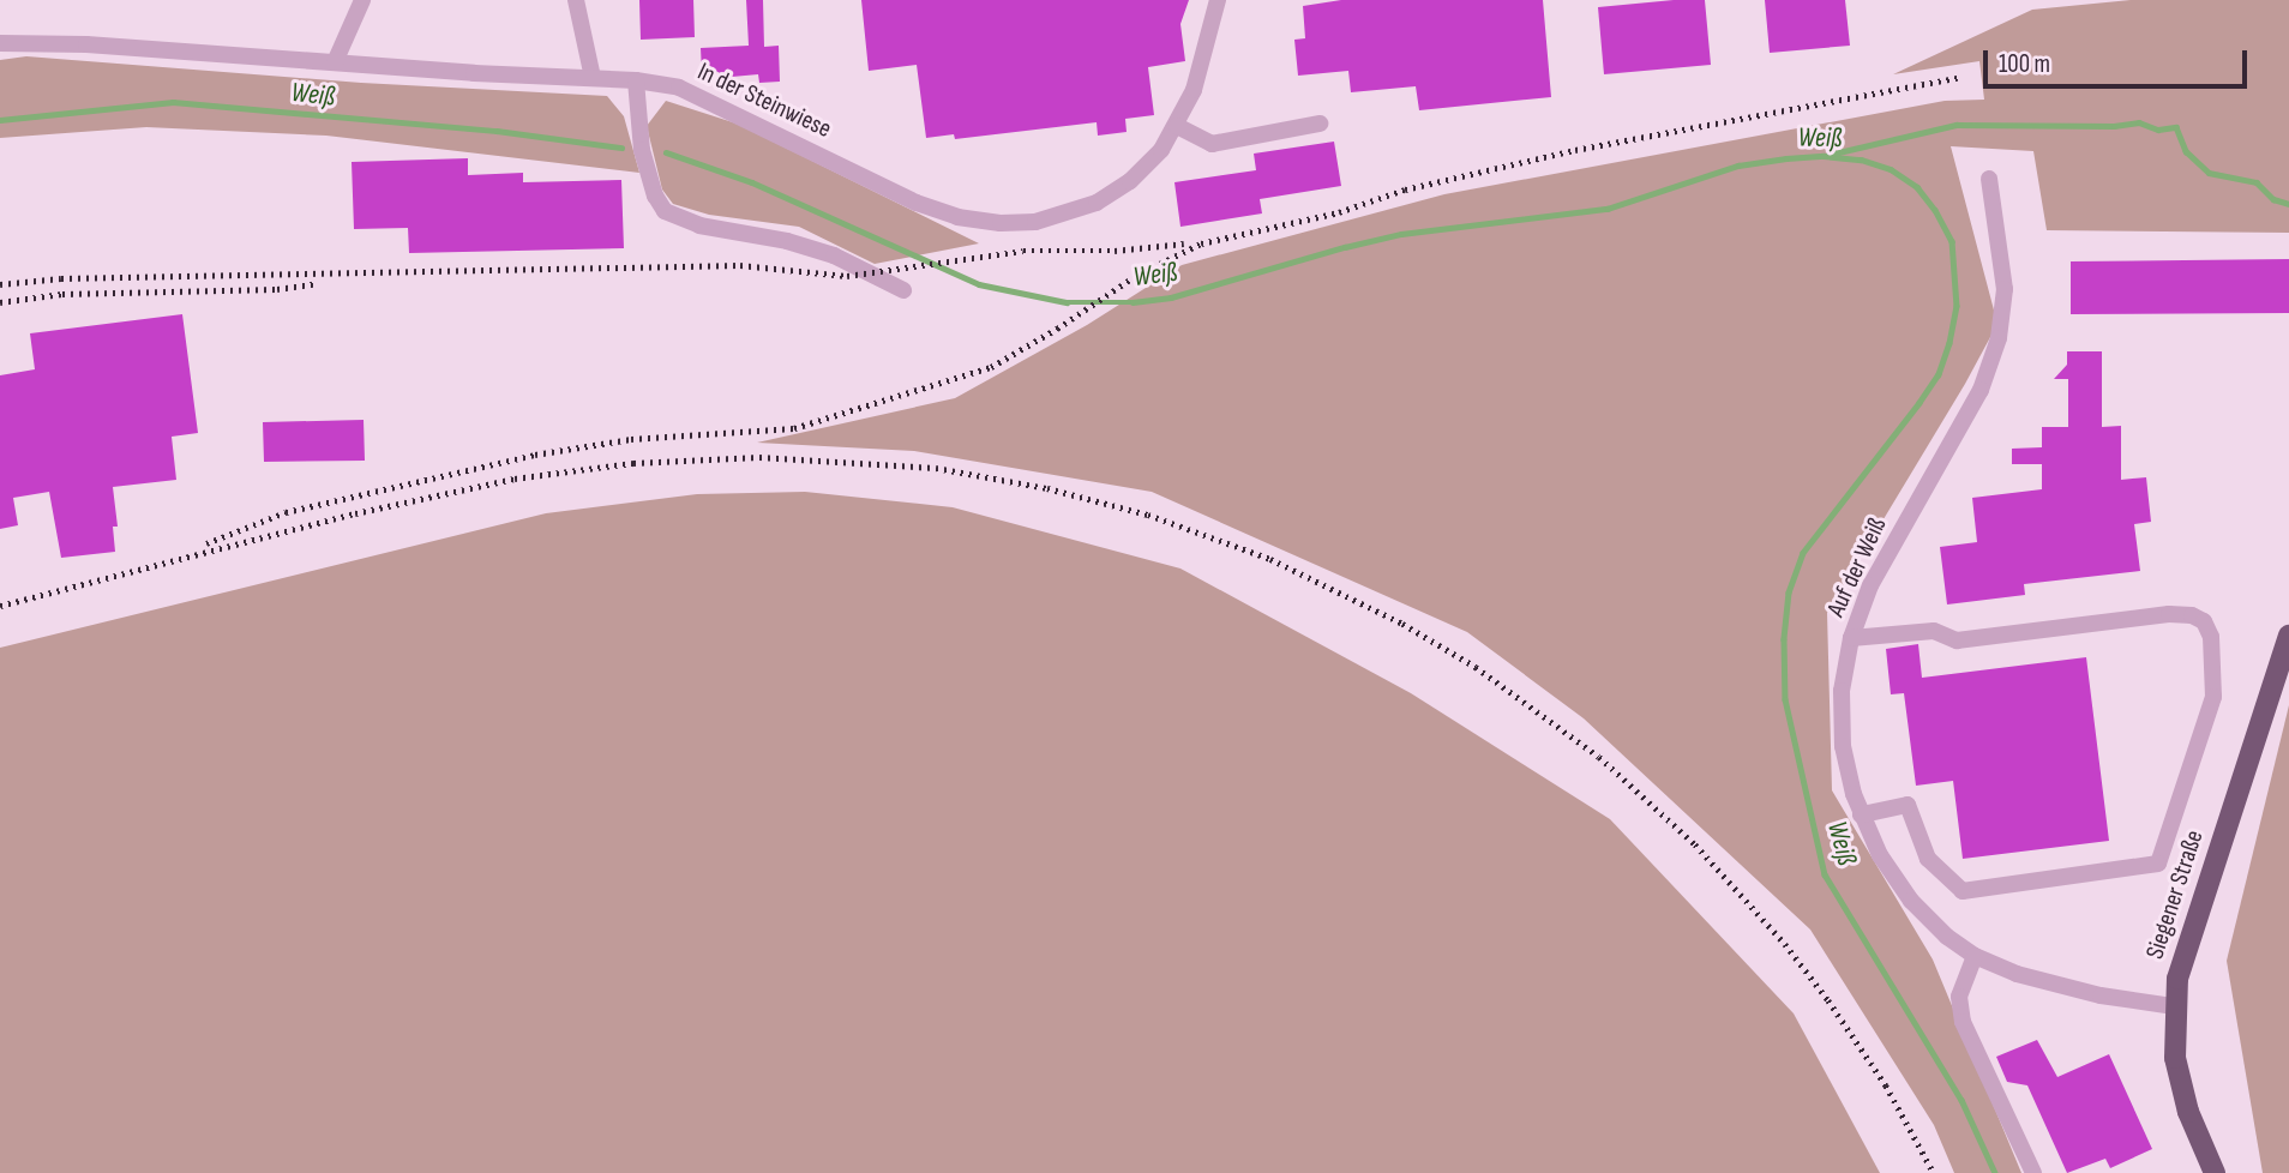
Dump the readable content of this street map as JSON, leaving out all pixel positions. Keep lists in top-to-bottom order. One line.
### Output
{"streets":{"main road":["Siegener Straße"],"street":["In der Steinwiese","Auf der Weiß"]},"crossings":[["Auf der Weiß","Siegener Straße"]],"water":["Weiß"],"scale_bar":"100 m"}
